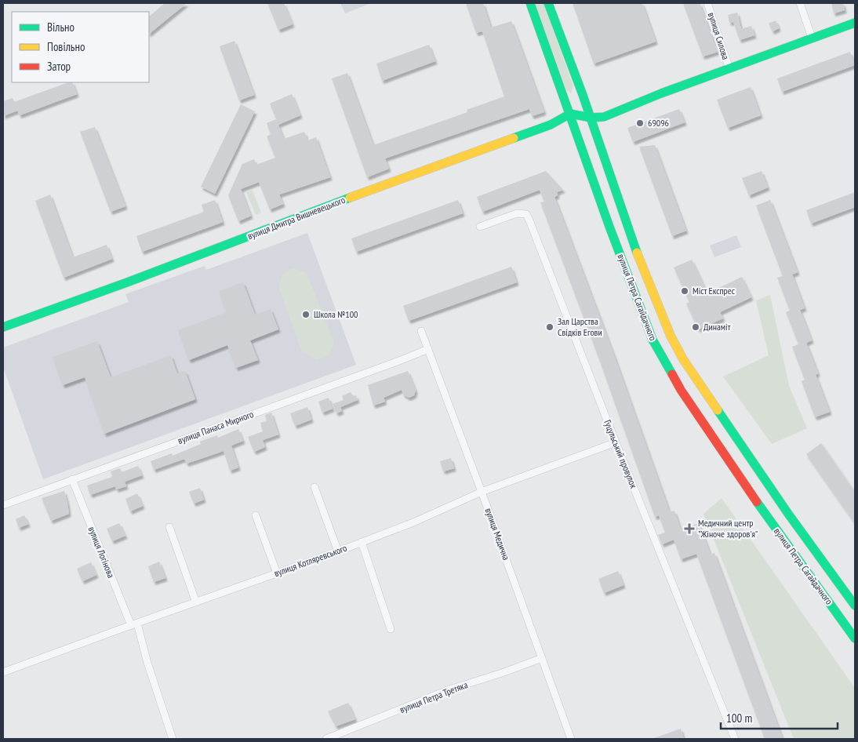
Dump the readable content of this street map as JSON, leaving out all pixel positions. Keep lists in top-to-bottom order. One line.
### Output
{"streets":{"street":["вулиця Силова","вулиця Дмитра Вишневецького","вулиця Петра Сагайдачного","вулиця Панаса Мирного","Гуцульський провулок","вулиця Медична","вулиця Логінова","вулиця Котляревського","вулиця Петра Третяка"]},"crossings":[["вулиця Дмитра Вишневецького","вулиця Петра Сагайдачного"],["вулиця Панаса Мирного","вулиця Медична"],["вулиця Панаса Мирного","вулиця Логінова"],["Гуцульський провулок","вулиця Котляревського"],["вулиця Медична","вулиця Котляревського"],["вулиця Медична","вулиця Петра Третяка"],["вулиця Логінова","вулиця Котляревського"]],"places":{"other":["69096","Міст Експрес","Школа №100","Зал Царства Свiдкiв Егови","Динаміт"],"health":["Медичний центр \"Жіноче здоров'я\""]},"legend":["Вільно","Повільно","Затор"],"scale_bar":"100 m"}
